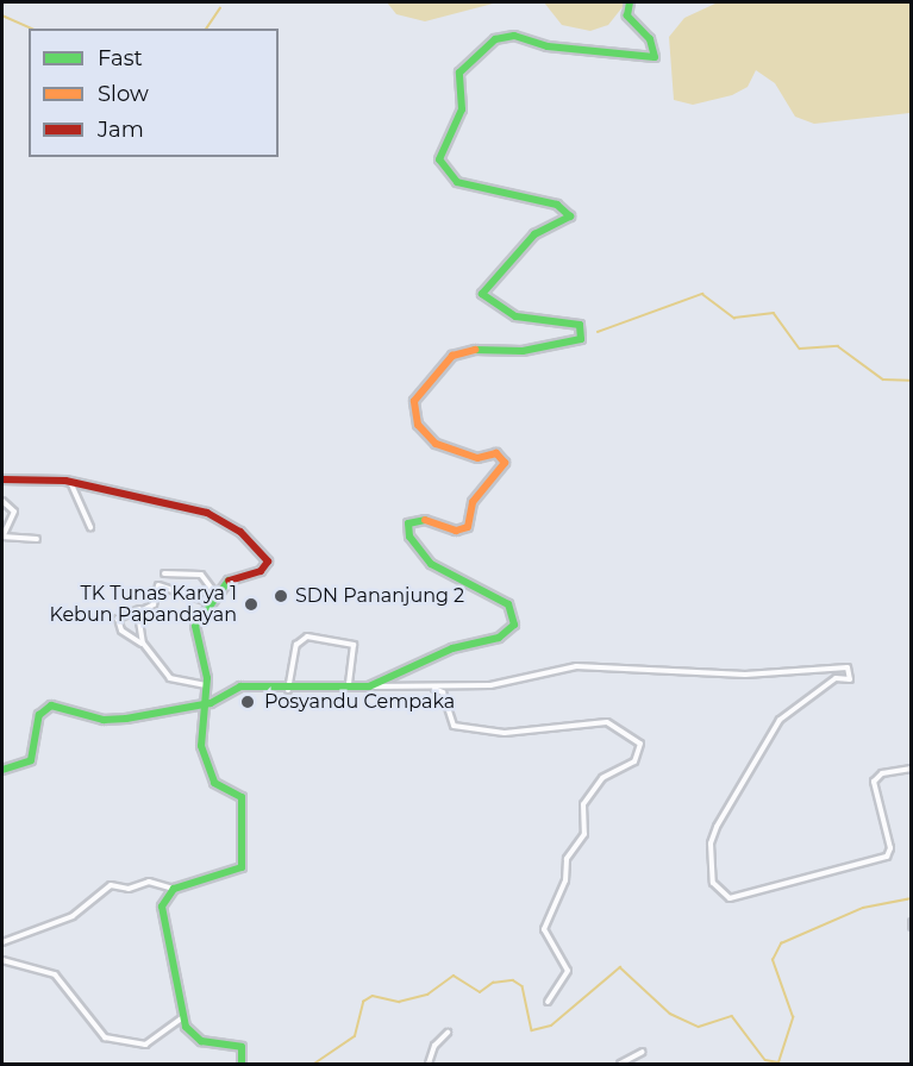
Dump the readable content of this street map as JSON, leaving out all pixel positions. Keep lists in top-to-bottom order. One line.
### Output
{"places":["SDN Pananjung 2","TK Tunas Karya 1 Kebun Papandayan","Posyandu Cempaka"],"legend":["Fast","Slow","Jam"]}
